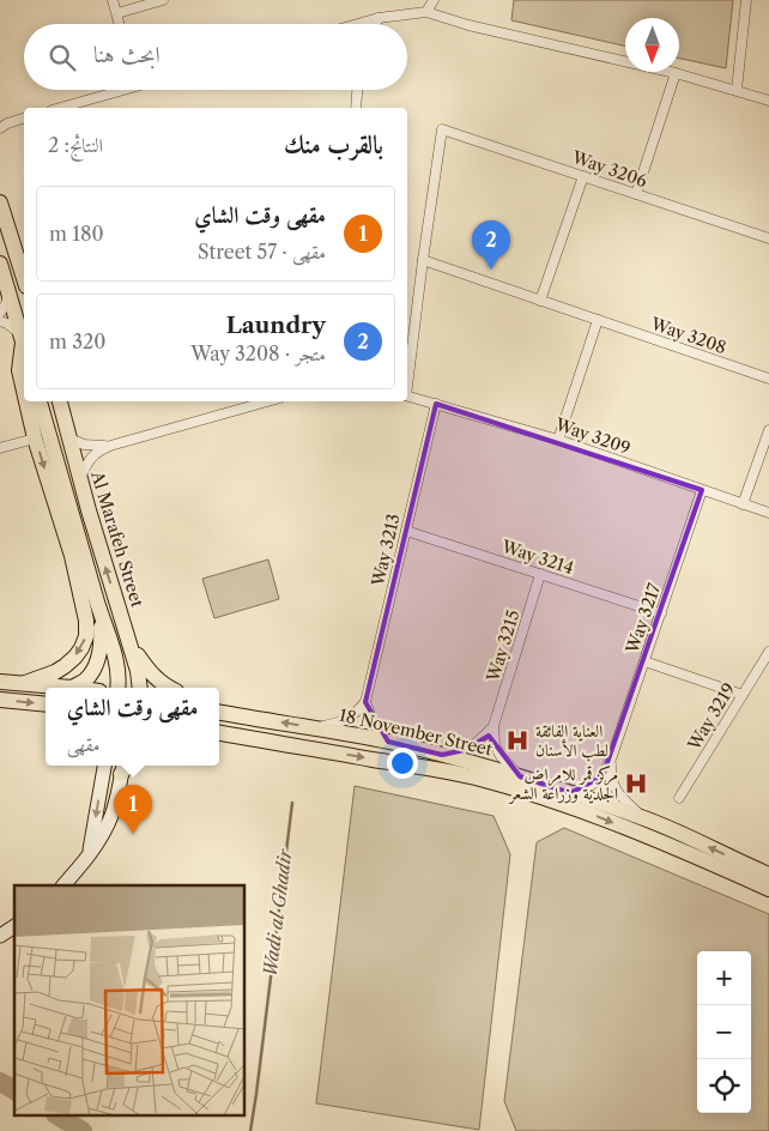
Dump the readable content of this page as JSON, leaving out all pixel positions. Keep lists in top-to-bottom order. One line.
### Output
{"streets":{"main road":["Al Marafeh Street","18 November Street"],"street":["Way 3206","Way 3208","Way 3209","Way 3213","Way 3214","Way 3217","Way 3215","Way 3219"]},"crossings":[["Way 3206","Way 3208"],["Way 3209","Way 3213"],["Way 3209","Way 3217"],["Way 3213","Way 3214"],["Way 3214","Way 3217"],["Way 3214","Way 3215"],["Way 3217","18 November Street"],["Way 3215","18 November Street"]],"water":["Wadi al Ghadir"],"places":{"hospital":["العناية الفائقة لطب الأسنان","مركز قمر للامراض الجلدية وزراعة الشعر"]},"north":"bottom","page":{"search":"ابحث هنا","heading":["بالقرب منك","النتائج: 2"],"list":[{"mark":"1","name":"مقهى وقت الشاي","note":"مقهى · Street 57","value":"180 m"},{"mark":"2","name":"Laundry","note":"متجر · Way 3208","value":"320 m"}],"pins":["2","1"],"popup":["مقهى وقت الشاي","مقهى"],"map_buttons":["+","−"]}}
